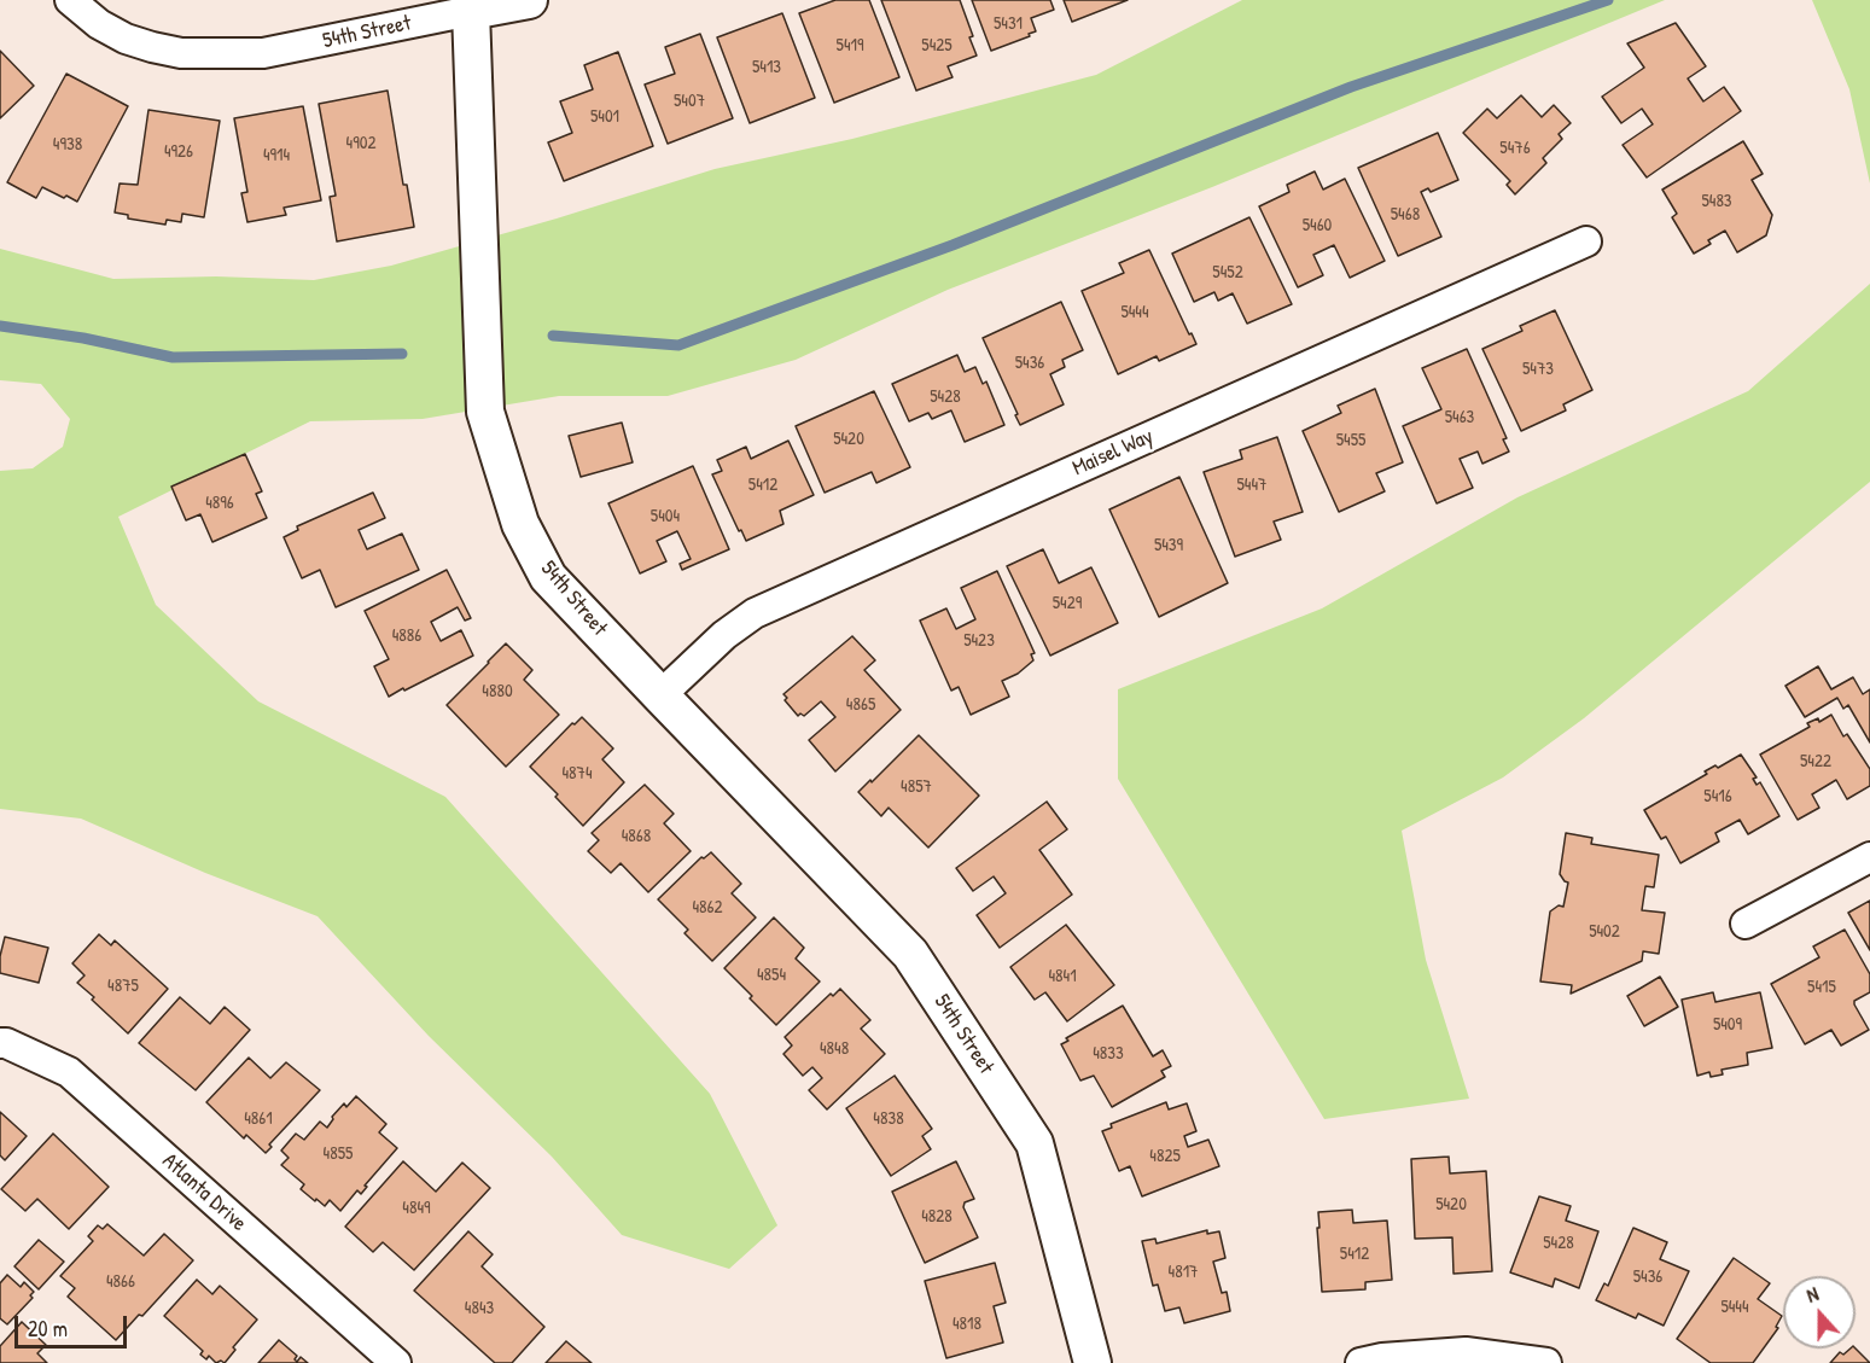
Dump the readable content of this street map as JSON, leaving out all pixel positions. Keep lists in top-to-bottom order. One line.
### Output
{"streets":{"street":["54th Street","Maisel Way","Atlanta Drive"]},"crossings":[["54th Street","Maisel Way"]],"house_numbers":["5431","5419","5425","5413","5407","5401","4902","4938","5476","4926","4914","5483","5468","5460","5452","5444","5436","5473","5428","5463","5420","5455","5412","5447","4896","5404","5439","5429","4886","5423","4880","4865","5422","4874","4857","5416","4868","4862","5402","4854","4841","4875","5415","5409","4848","4833","4861","4838","4855","4825","5420","4849","4828","5428","5412","4817","5436","4866","5444","4843","4818"],"scale_bar":"20 m","north":"top"}
